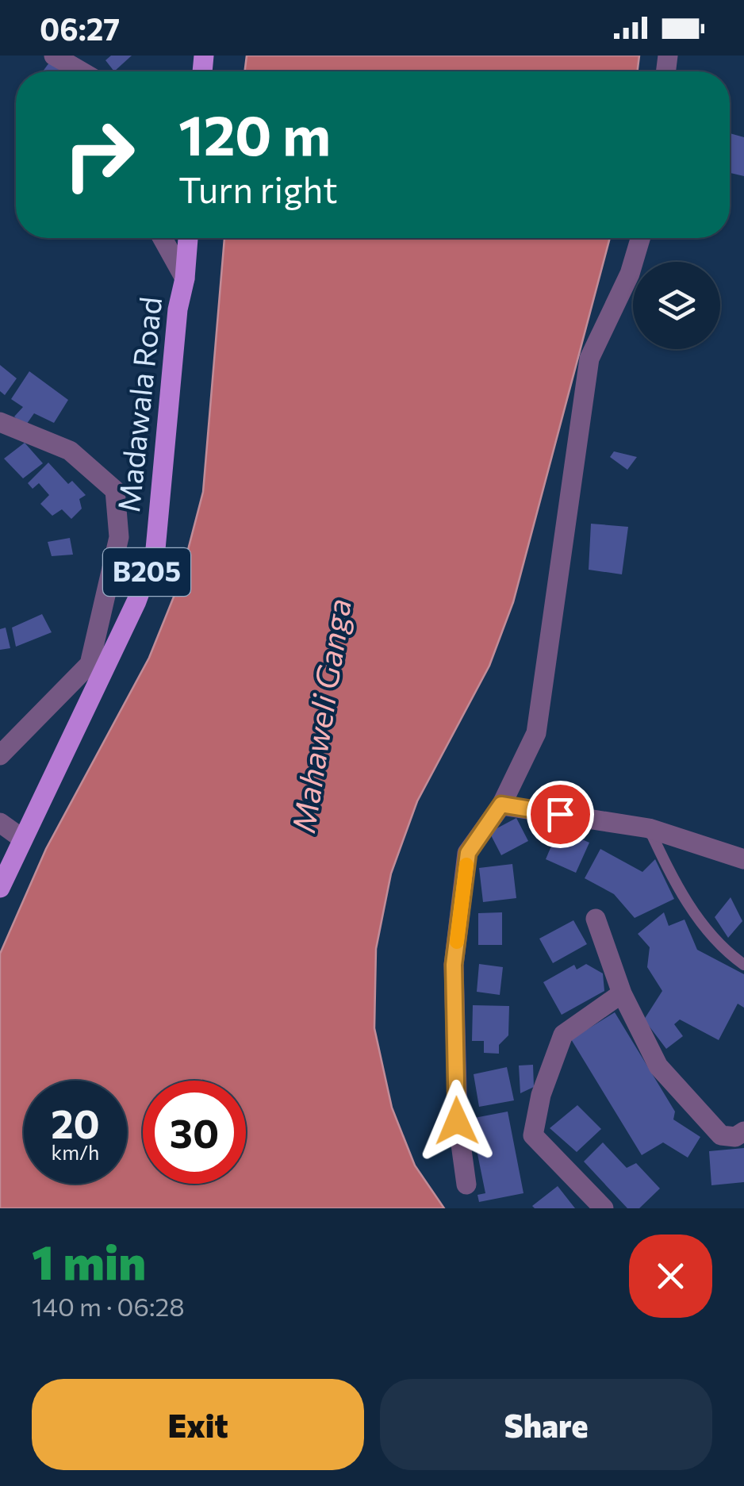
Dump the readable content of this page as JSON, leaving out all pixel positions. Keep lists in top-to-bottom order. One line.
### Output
{"streets":{"main road":["Madawala Road","B205"]},"water":["Mahaweli Ganga"],"page":{"status":"06:27","turn":["120 m","Turn right"],"speed":"20 km/h","limit":"30","heading":["1 min","140 m · 06:28"],"buttons":["Exit","Share"]}}
